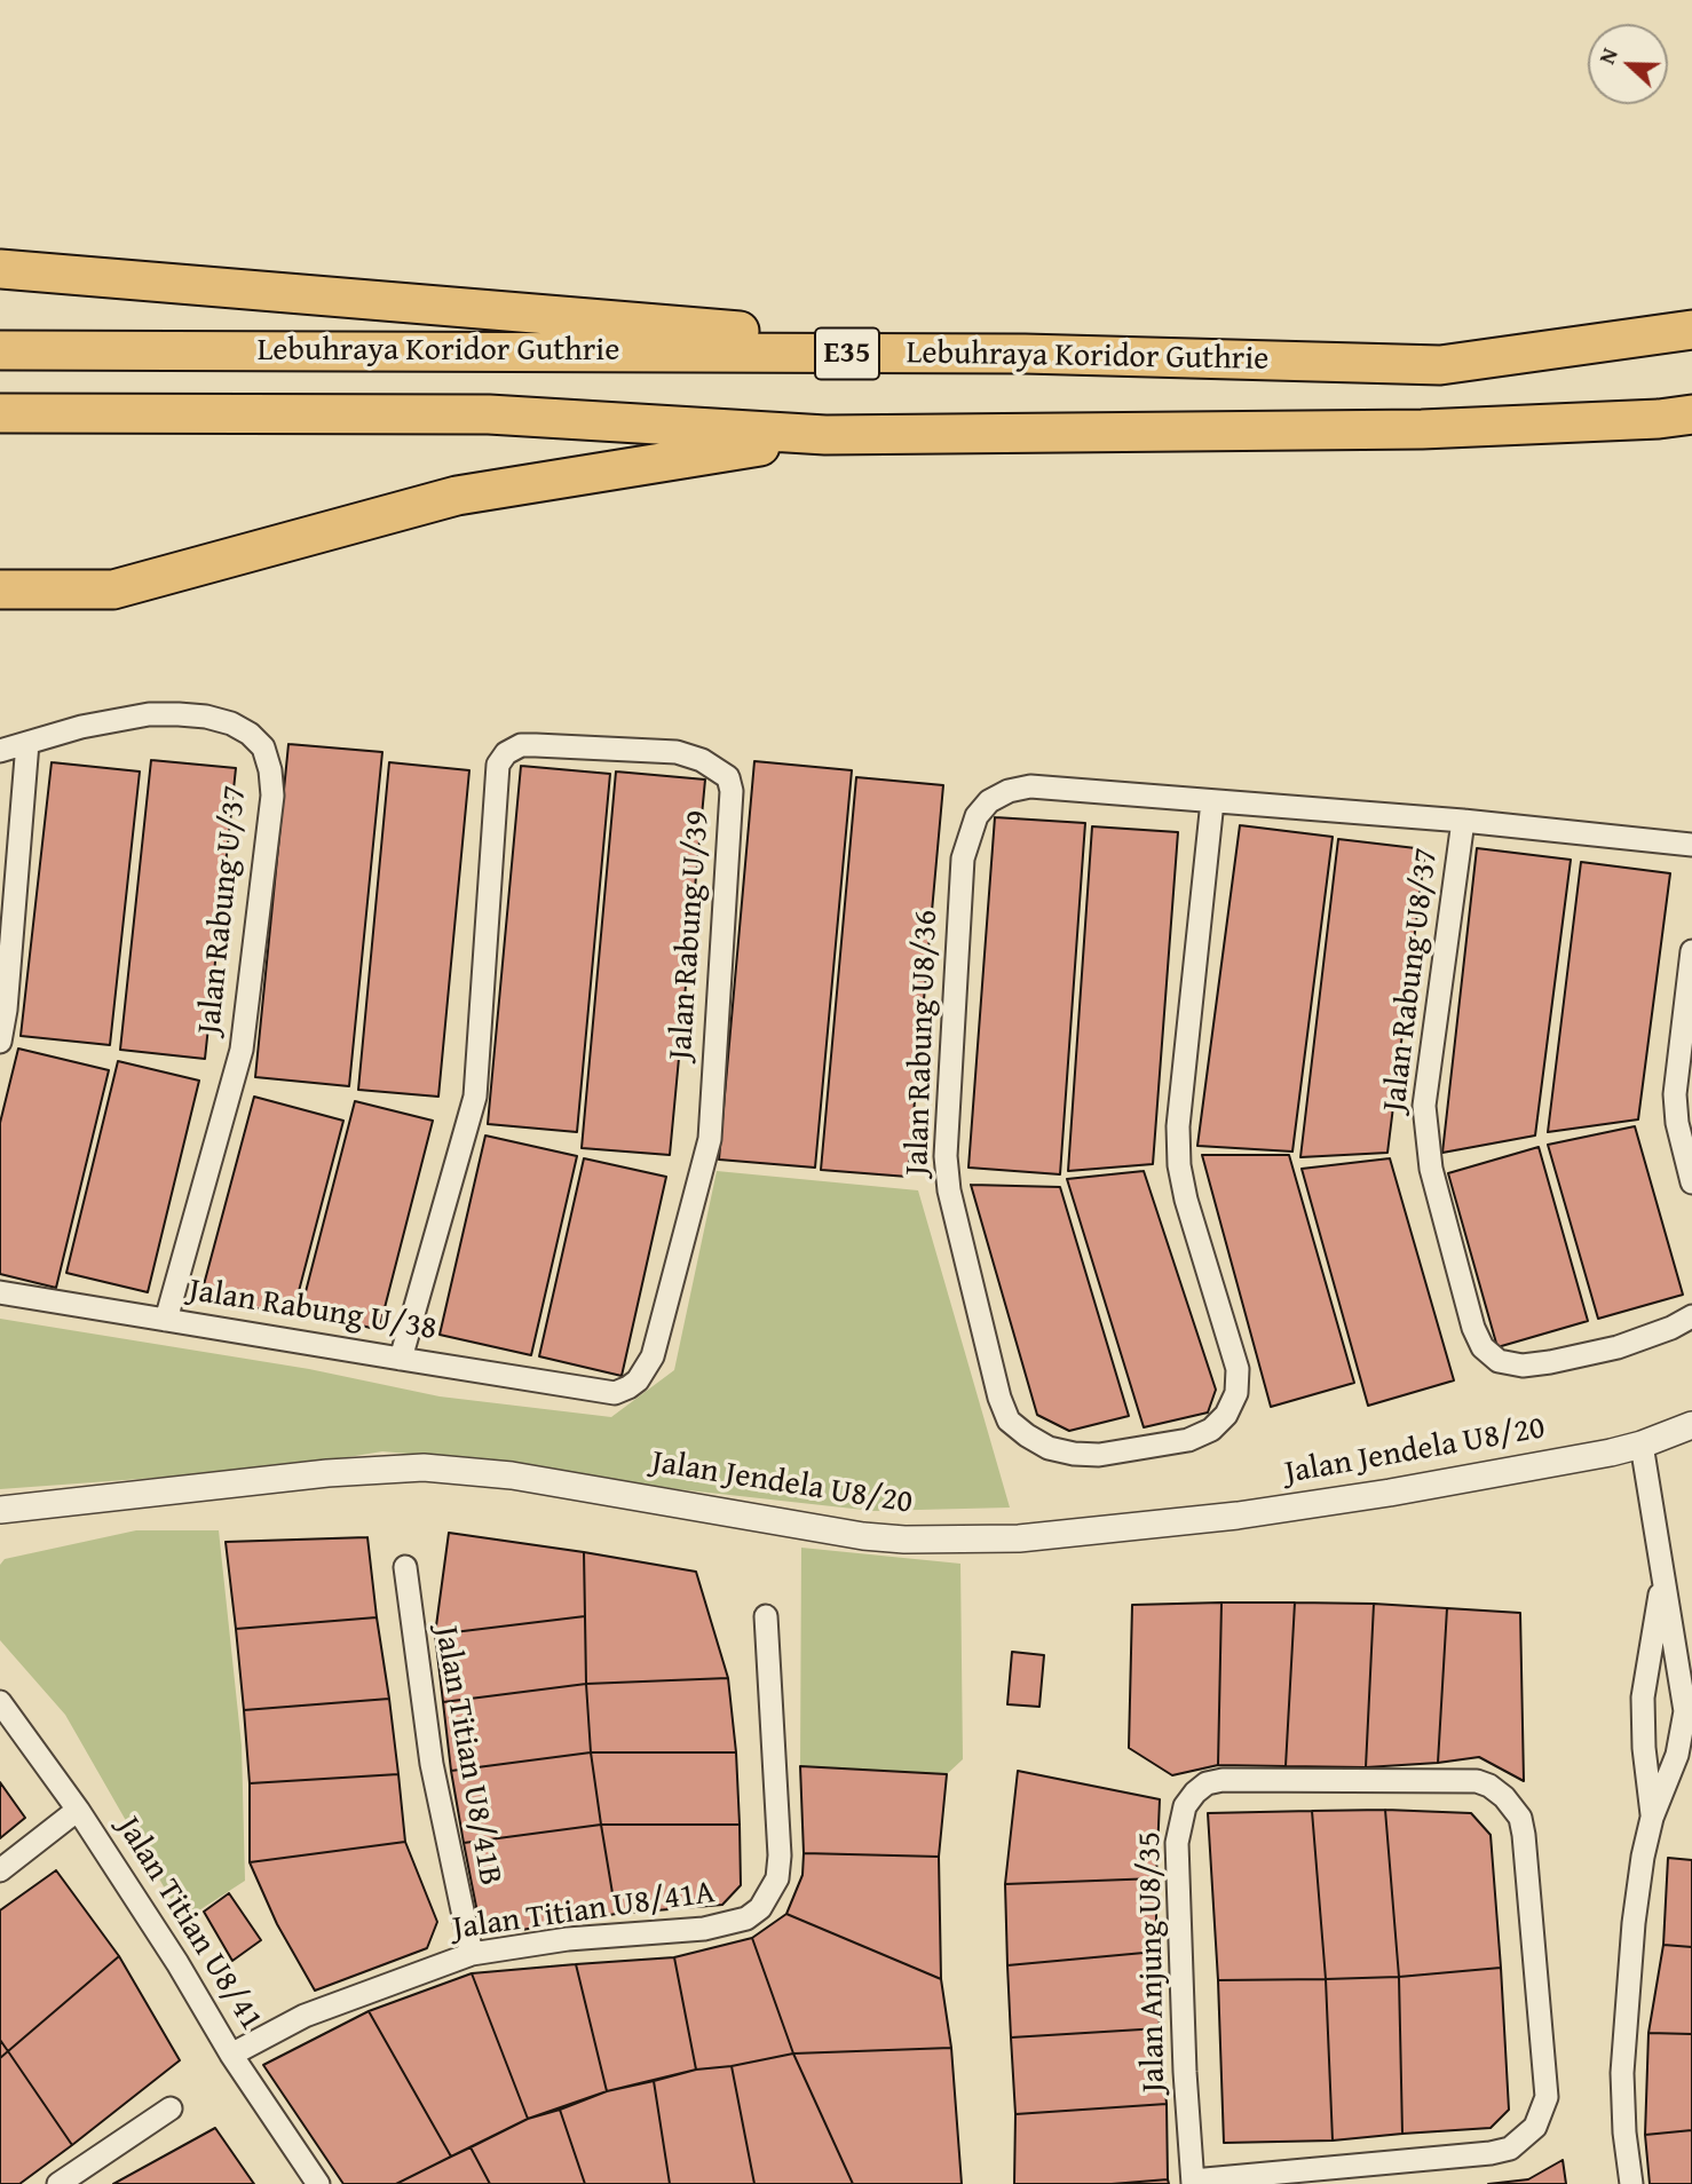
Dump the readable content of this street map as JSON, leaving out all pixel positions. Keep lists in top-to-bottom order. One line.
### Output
{"streets":{"highway":["Lebuhraya Koridor Guthrie","E35"],"street":["Jalan Rabung U/37","Jalan Rabung U/39","Jalan Rabung U8/37","Jalan Rabung U8/36","Jalan Rabung U/38","Jalan Jendela U8/20","Jalan Titian U8/41B","Jalan Titian U8/41A","Jalan Titian U8/41","Jalan Anjung U8/35"]},"crossings":[["Jalan Rabung U/37","Jalan Rabung U/38"],["Jalan Rabung U/39","Jalan Rabung U/38"],["Jalan Rabung U8/37","Jalan Rabung U8/36"],["Jalan Titian U8/41B","Jalan Titian U8/41A"],["Jalan Titian U8/41A","Jalan Titian U8/41"]],"north":"left"}
